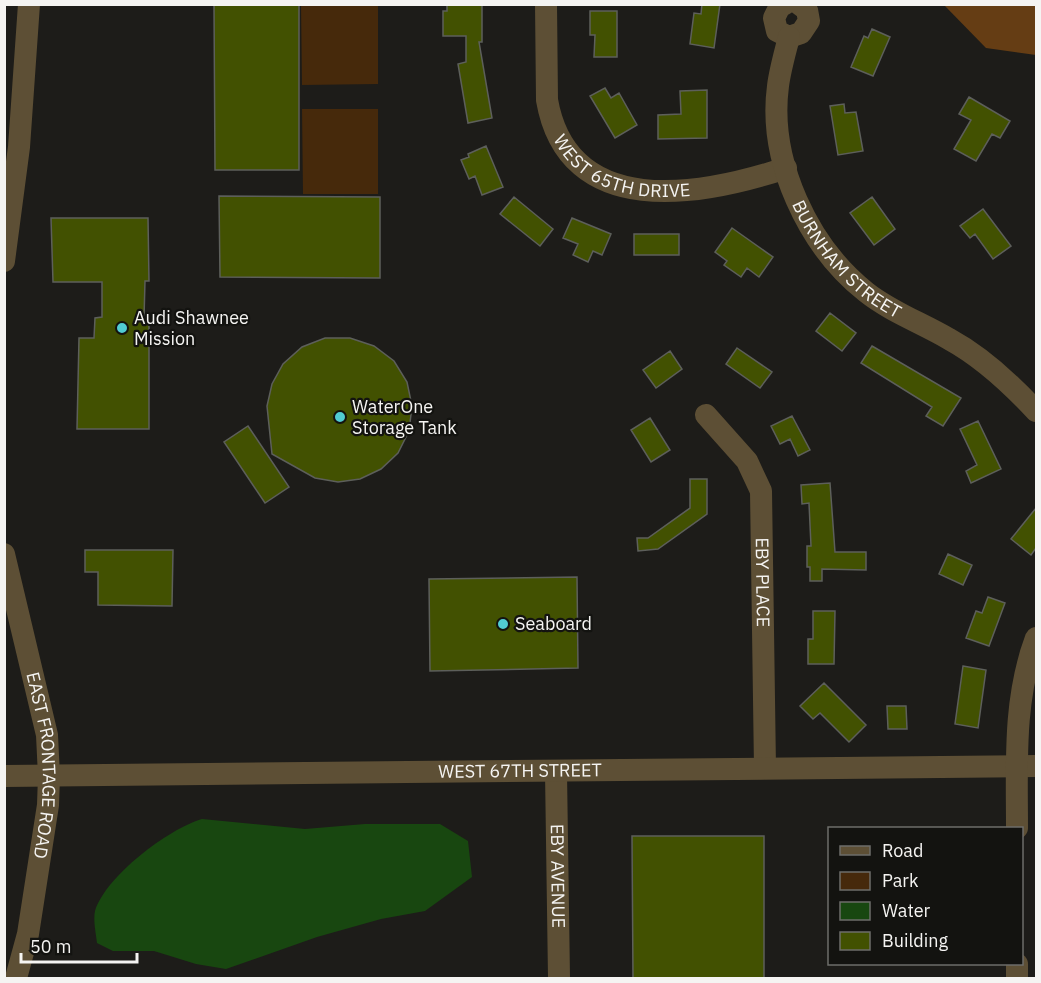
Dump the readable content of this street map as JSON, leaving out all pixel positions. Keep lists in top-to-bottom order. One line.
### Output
{"streets":{"street":["WEST 65TH DRIVE","BURNHAM STREET","EBY PLACE","EAST FRONTAGE ROAD","WEST 67TH STREET","EBY AVENUE"]},"crossings":[["WEST 65TH DRIVE","BURNHAM STREET"],["EBY PLACE","WEST 67TH STREET"],["EAST FRONTAGE ROAD","WEST 67TH STREET"],["WEST 67TH STREET","EBY AVENUE"]],"places":["Audi Shawnee Mission","WaterOne Storage Tank","Seaboard"],"legend":["Road","Park","Water","Building"],"scale_bar":"50 m"}
